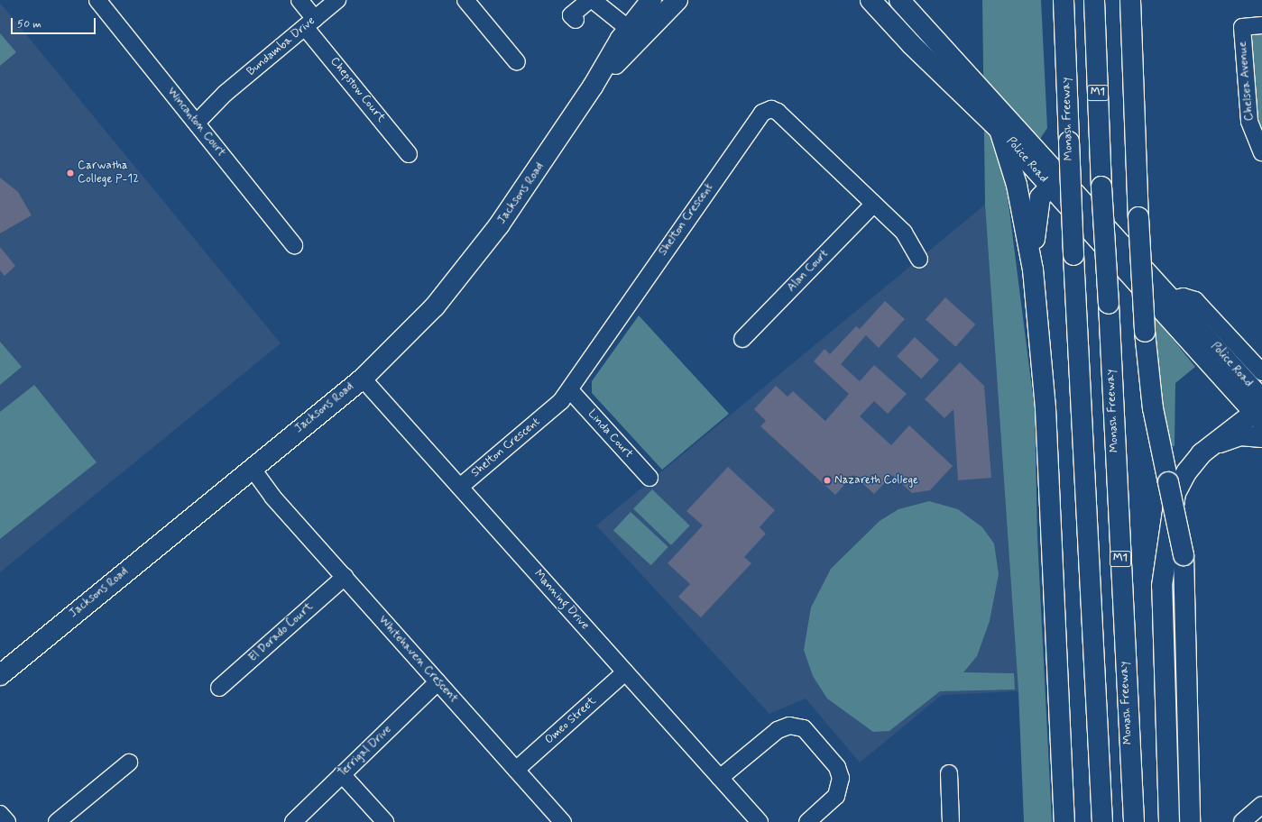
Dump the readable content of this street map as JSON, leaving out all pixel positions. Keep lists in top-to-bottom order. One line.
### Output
{"streets":{"main road":["M1","Monash Freeway","Police Road","Jacksons Road"],"street":["Bundamba Drive","Chelsea Avenue","Chepstow Court","Wincanton Court","Shelton Crescent","Alan Court","Linda Court","Manning Drive","El Dorado Court","Whitehaven Crescent","Omeo Street","Terrigal Drive"]},"crossings":[["Bundamba Drive","Chepstow Court"],["Bundamba Drive","Wincanton Court"],["Jacksons Road","Manning Drive"],["Jacksons Road","Whitehaven Crescent"],["Shelton Crescent","Alan Court"],["Shelton Crescent","Linda Court"],["Shelton Crescent","Manning Drive"],["Manning Drive","Omeo Street"],["El Dorado Court","Whitehaven Crescent"],["Whitehaven Crescent","Omeo Street"],["Whitehaven Crescent","Terrigal Drive"]],"places":["Carwatha College P-12","Nazareth College"],"scale_bar":"50 m"}
